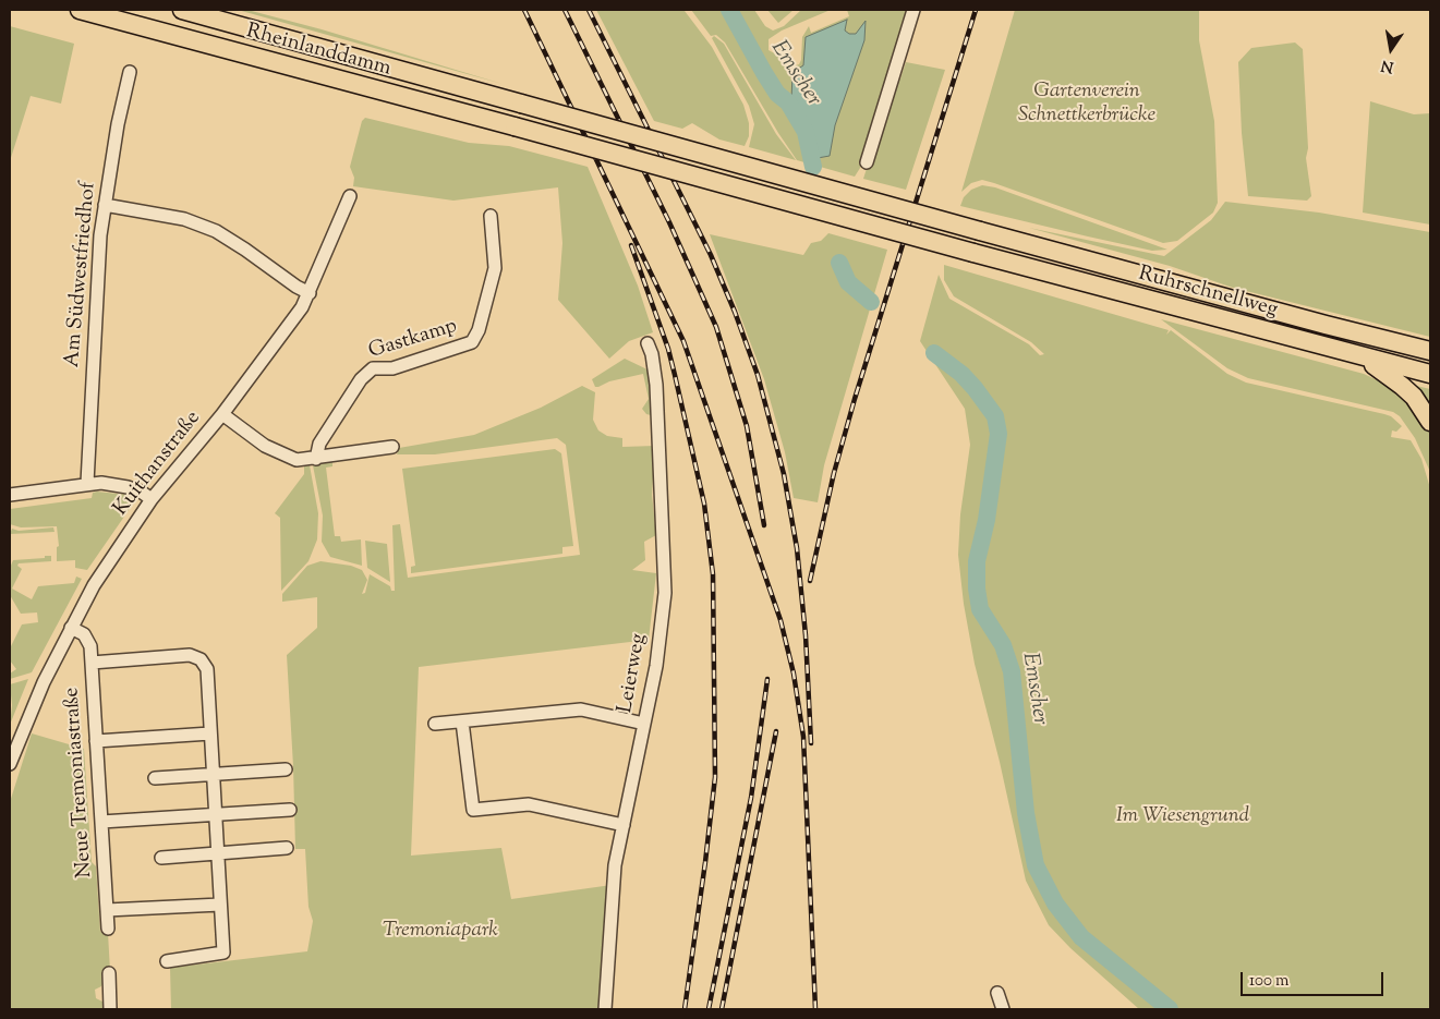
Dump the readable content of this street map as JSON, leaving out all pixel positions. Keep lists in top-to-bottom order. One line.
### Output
{"streets":{"highway":["Rheinlanddamm","Ruhrschnellweg"],"street":["Am Südwestfriedhof","Gastkamp","Kuithanstraße","Leierweg","Neue Tremoniastraße"]},"crossings":[["Rheinlanddamm","Ruhrschnellweg"],["Kuithanstraße","Neue Tremoniastraße"]],"water":["Emscher"],"parks":["Gartenverein Schnettkerbrücke","Im Wiesengrund","Tremoniapark"],"scale_bar":"100 m","north":"bottom"}
